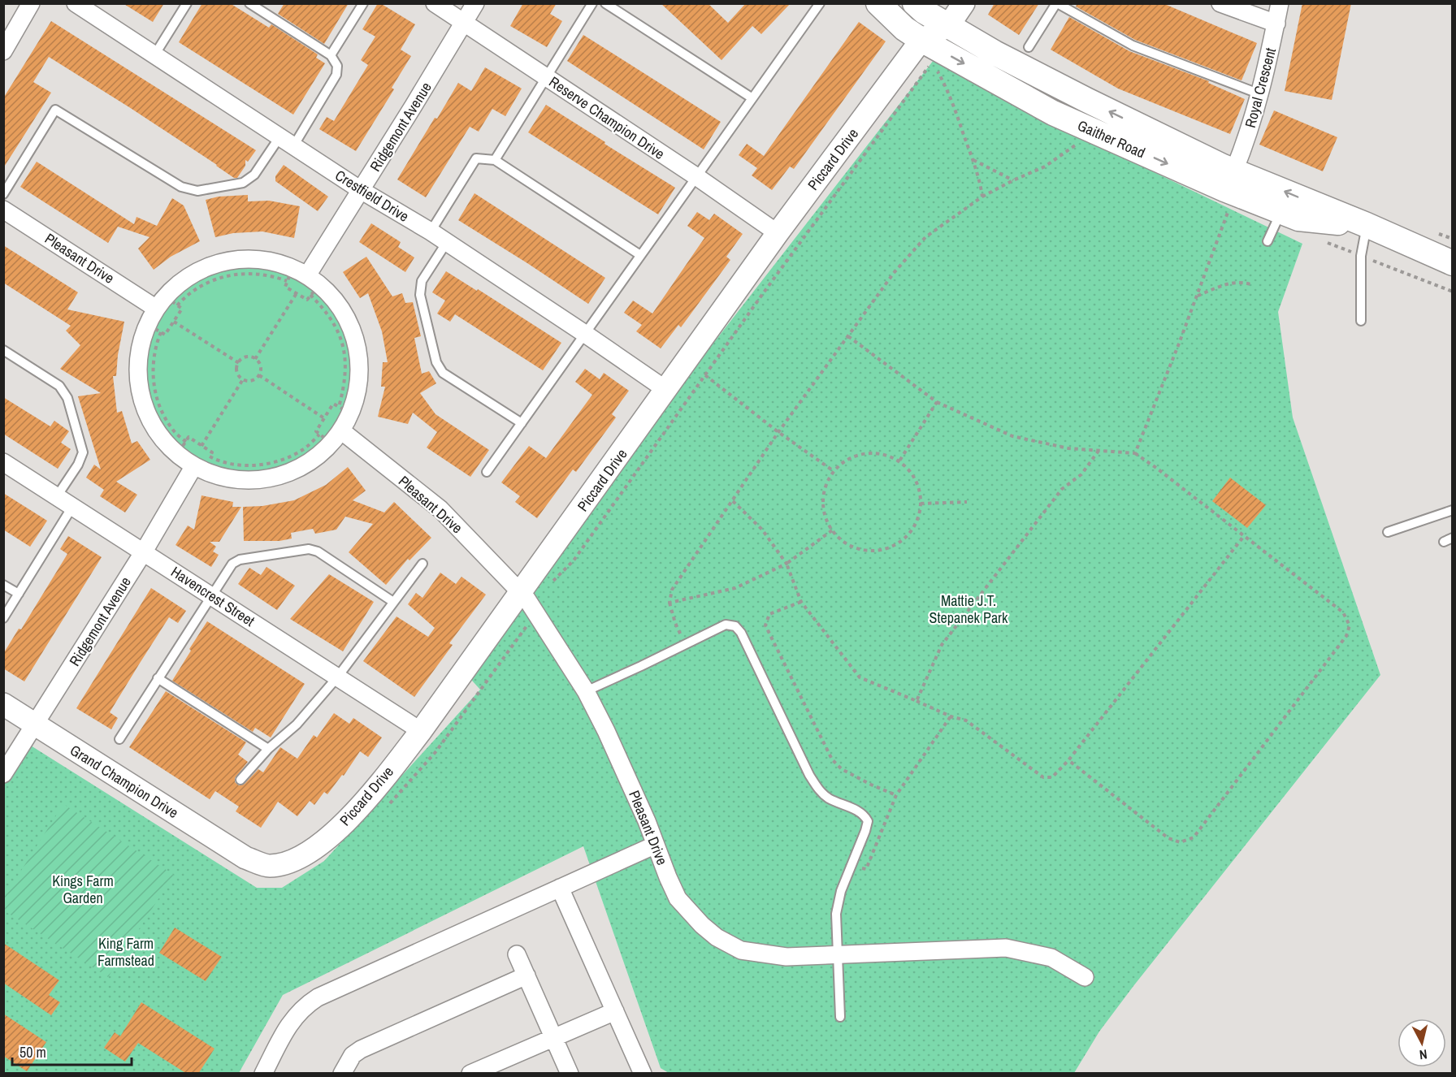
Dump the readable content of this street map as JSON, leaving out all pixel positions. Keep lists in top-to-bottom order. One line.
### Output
{"streets":{"main road":["Gaither Road"],"street":["Royal Crescent","Reserve Champion Drive","Ridgemont Avenue","Piccard Drive","Crestfield Drive","Pleasant Drive","Havencrest Street","Grand Champion Drive"]},"crossings":[["Royal Crescent","Gaither Road"],["Reserve Champion Drive","Ridgemont Avenue"],["Reserve Champion Drive","Piccard Drive"],["Ridgemont Avenue","Crestfield Drive"],["Ridgemont Avenue","Havencrest Street"],["Ridgemont Avenue","Grand Champion Drive"],["Gaither Road","Piccard Drive"],["Piccard Drive","Crestfield Drive"],["Piccard Drive","Pleasant Drive"],["Piccard Drive","Havencrest Street"],["Piccard Drive","Grand Champion Drive"]],"parks":["Mattie J.T. Stepanek Park","Kings Farm Garden","King Farm Farmstead"],"scale_bar":"50 m","north":"bottom"}
